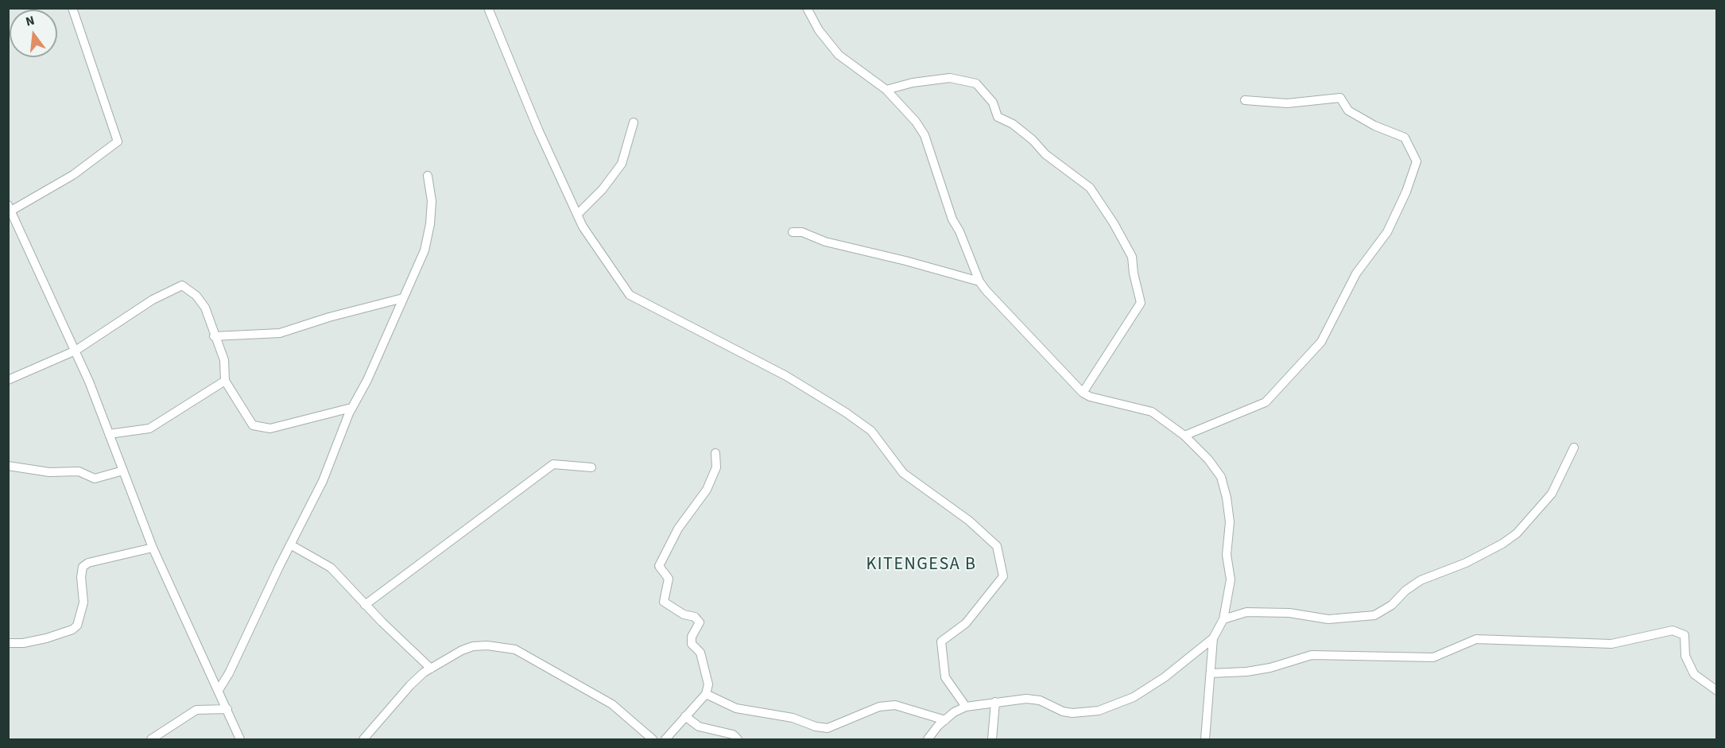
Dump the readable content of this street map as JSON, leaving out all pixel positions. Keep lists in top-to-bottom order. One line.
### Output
{"districts":["KITENGESA B"],"north":"top"}
